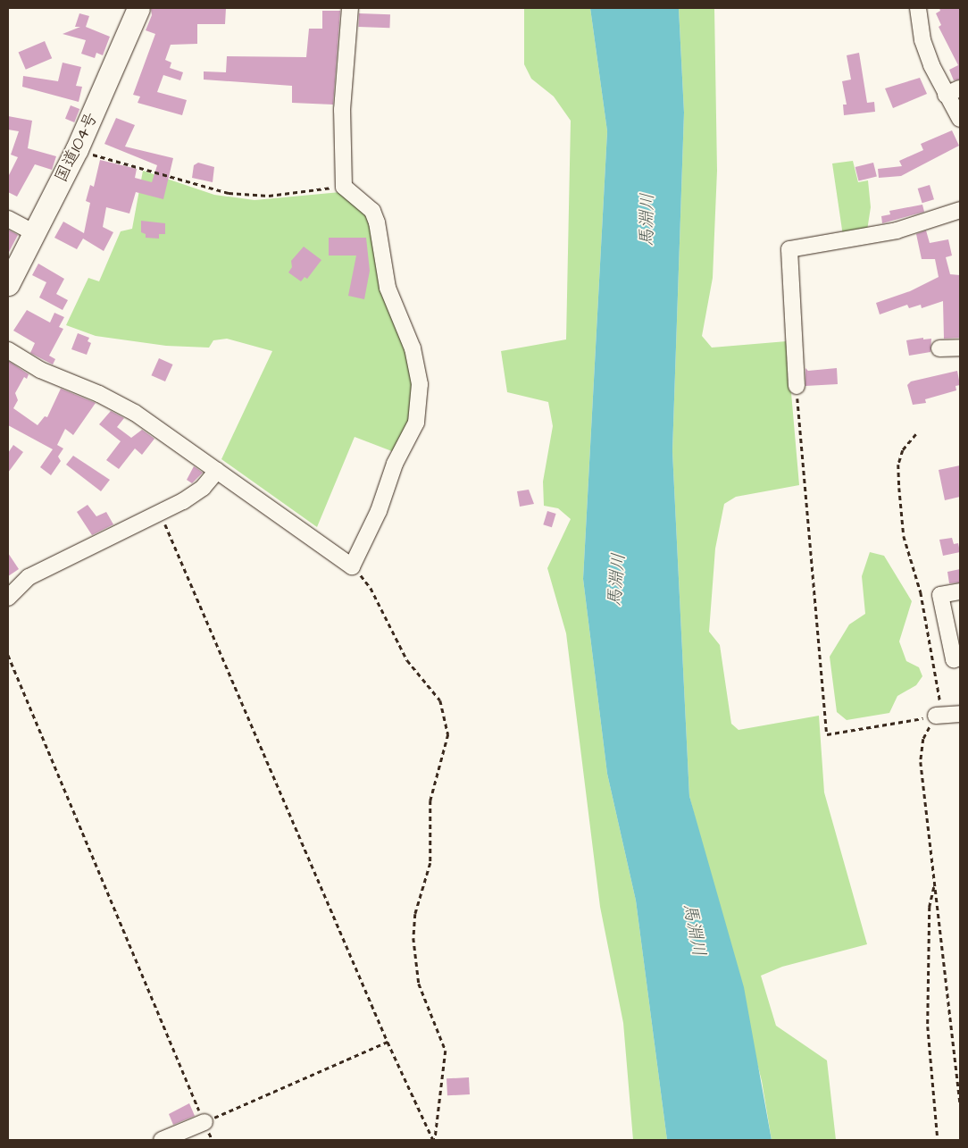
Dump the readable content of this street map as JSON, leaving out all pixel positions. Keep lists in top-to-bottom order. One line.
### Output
{"streets":{"highway":["国道104号"]},"water":["馬淵川"]}
